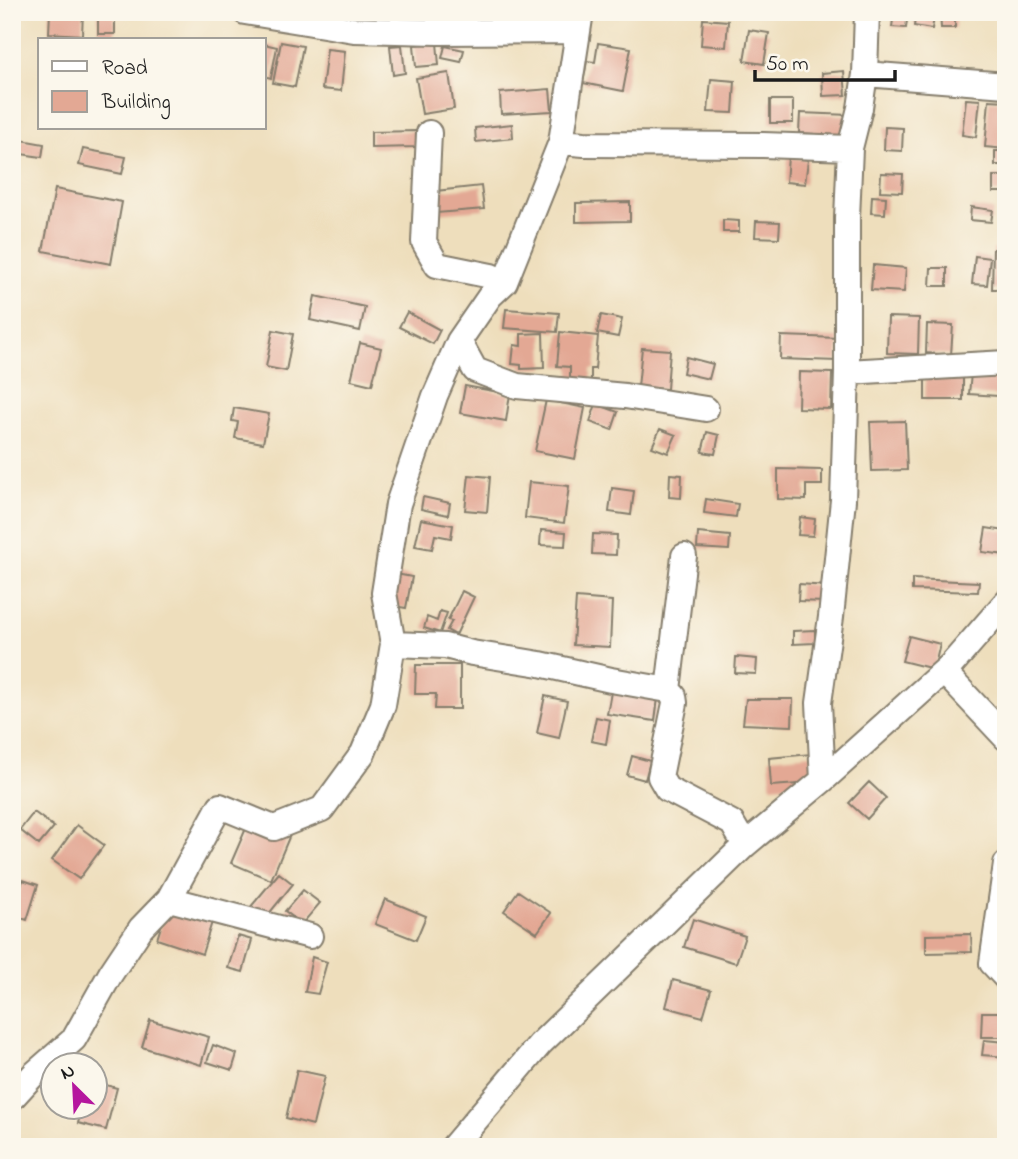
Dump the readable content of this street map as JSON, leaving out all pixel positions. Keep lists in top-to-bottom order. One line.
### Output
{"legend":["Road","Building"],"scale_bar":"50 m","north":"top left"}
